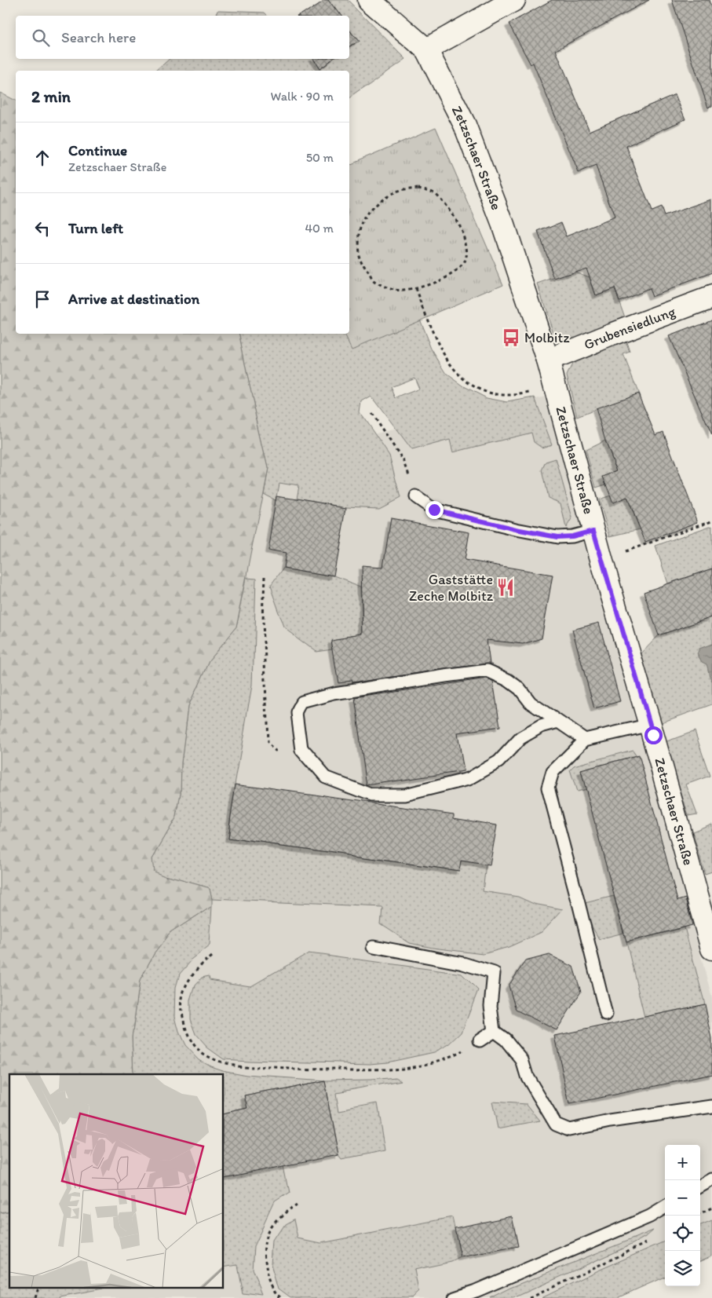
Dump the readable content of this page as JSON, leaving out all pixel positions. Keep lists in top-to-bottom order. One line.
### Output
{"streets":{"street":["Zetzschaer Straße","Grubensiedlung"]},"crossings":[["Zetzschaer Straße","Grubensiedlung"]],"places":{"bus stop":["Molbitz"],"restaurant":["Gaststätte Zeche Molbitz"]},"page":{"search":"Search here","heading":["2 min","Walk · 90 m"],"list":[["Continue","Zetzschaer Straße","50 m"],["Turn left","40 m"],"Arrive at destination"],"map_buttons":["+","−"]}}
